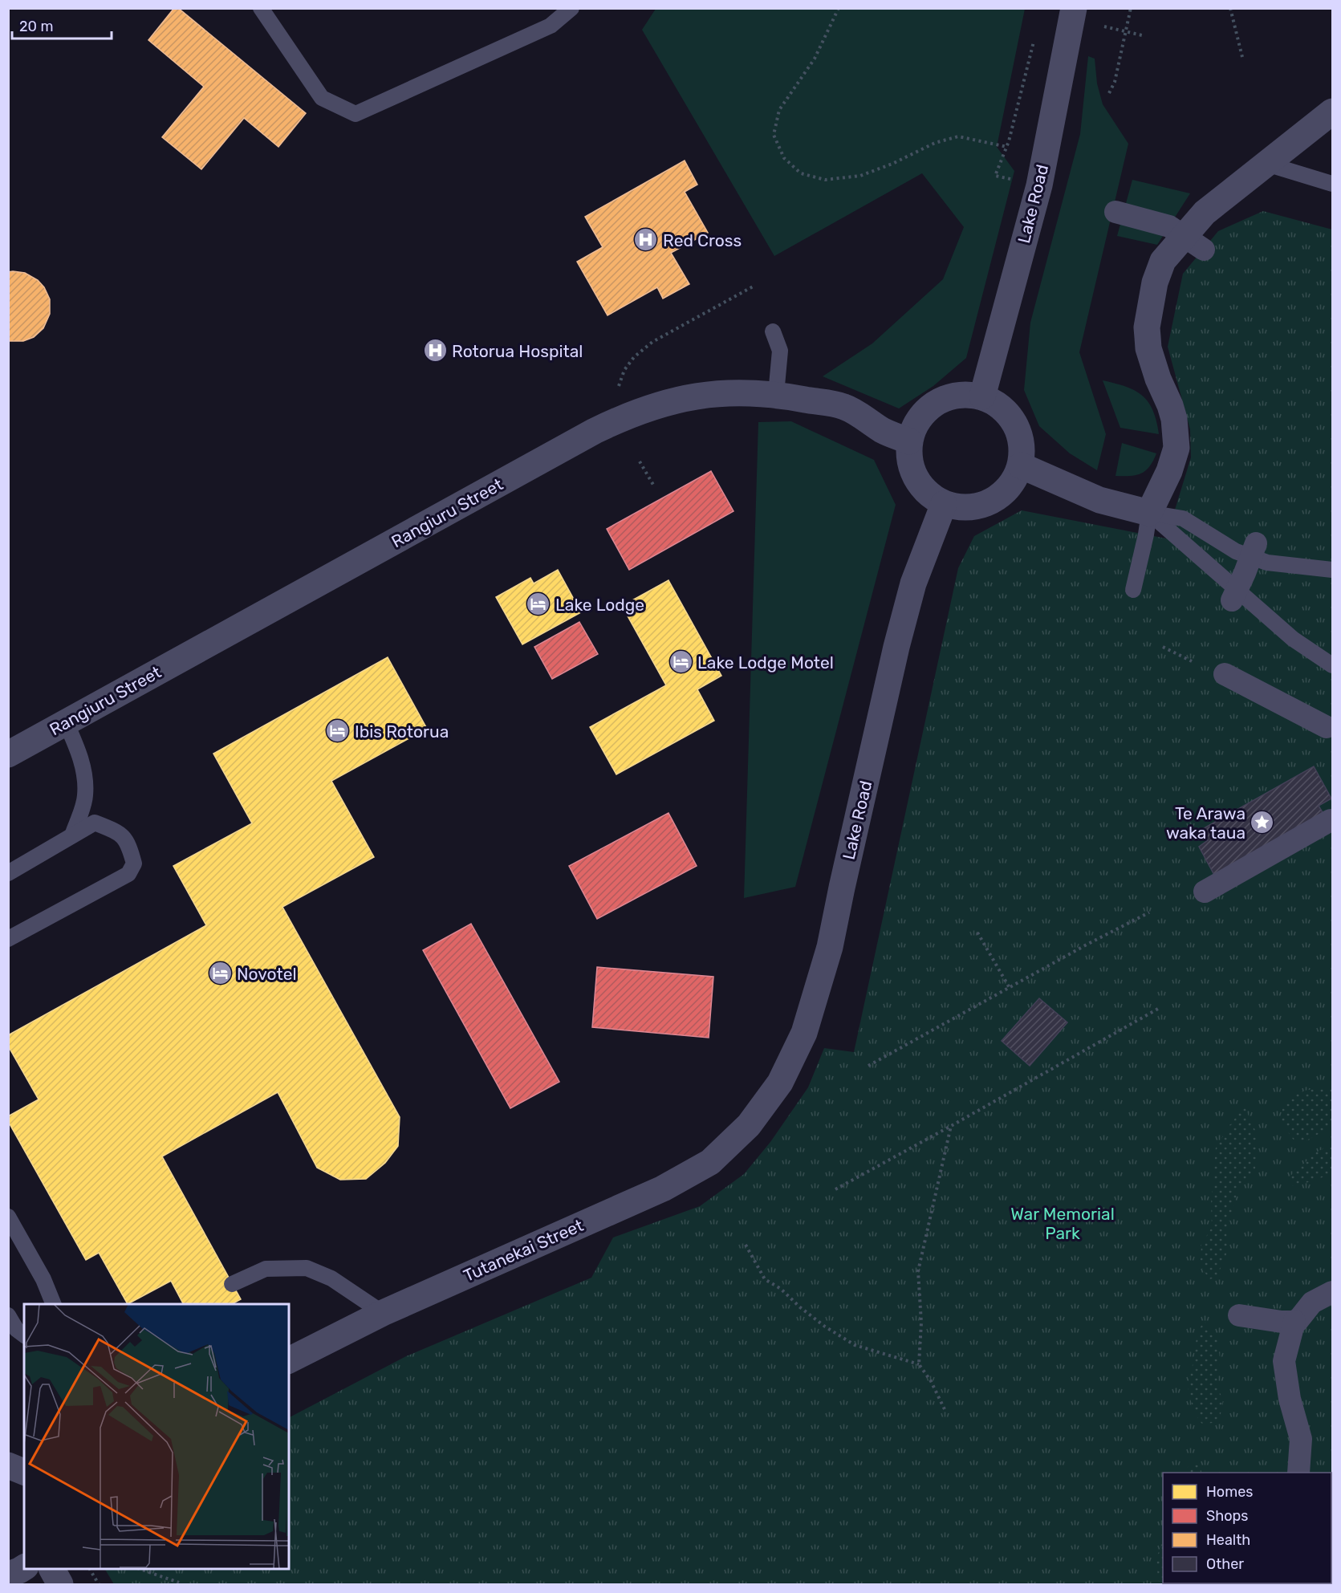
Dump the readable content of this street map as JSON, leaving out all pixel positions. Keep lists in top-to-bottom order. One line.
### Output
{"streets":{"street":["Lake Road","Rangiuru Street","Tutanekai Street"]},"crossings":[["Lake Road","Rangiuru Street"],["Lake Road","Tutanekai Street"]],"parks":["War Memorial Park"],"places":{"hospital":["Red Cross","Rotorua Hospital"],"hotel":["Lake Lodge","Lake Lodge Motel","Ibis Rotorua","Novotel"],"place":["Te Arawa waka taua"]},"legend":["Homes","Shops","Health","Other"],"scale_bar":"20 m"}
